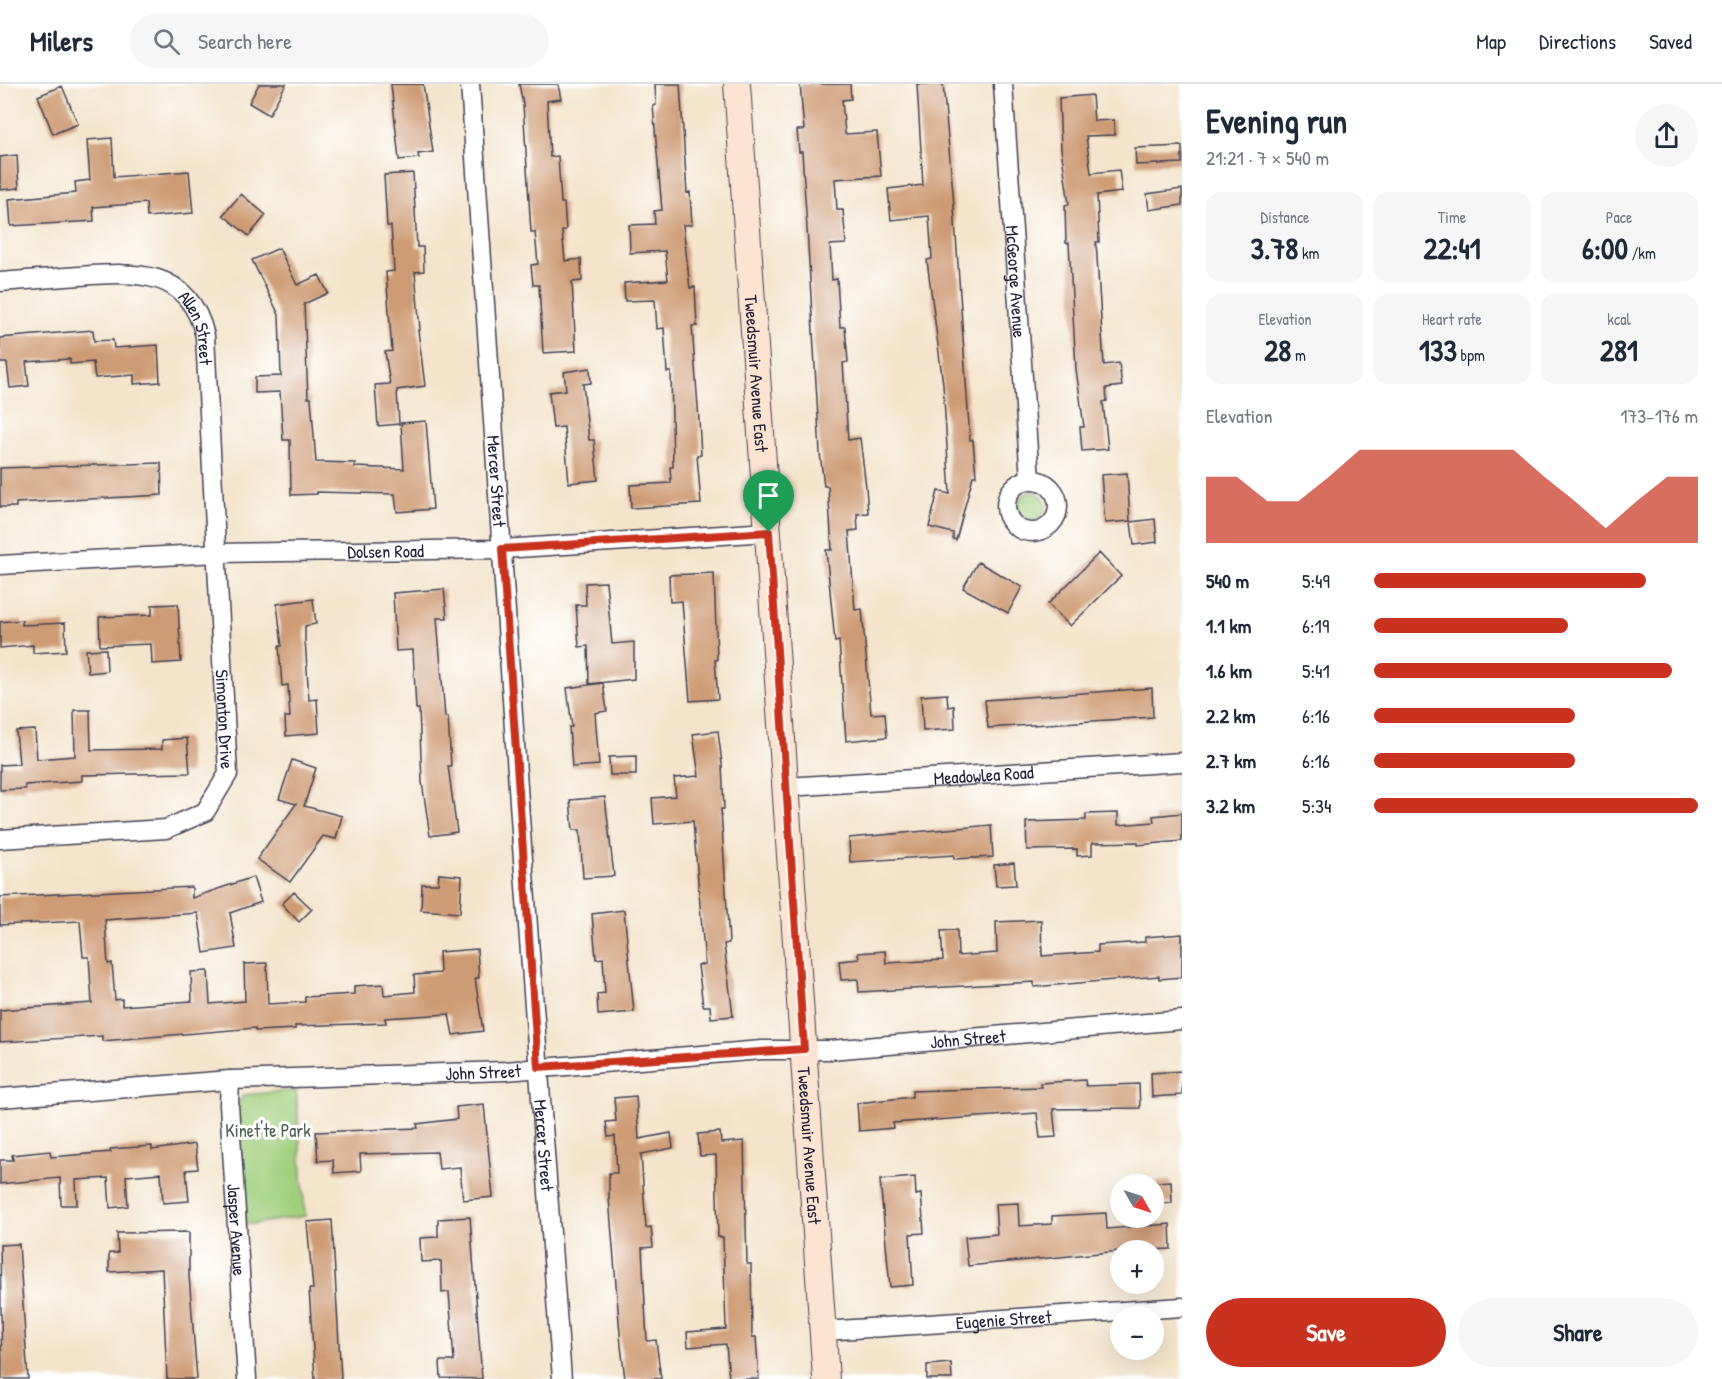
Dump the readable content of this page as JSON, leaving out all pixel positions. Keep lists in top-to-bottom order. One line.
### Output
{"streets":{"street":["McGeorge Avenue","Allen Street","Tweedsmuir Avenue East","Mercer Street","Dolsen Road","Simonton Drive","Meadowlea Road","John Street","Jasper Avenue","Eugenie Street"]},"crossings":[["Allen Street","Dolsen Road"],["Allen Street","Simonton Drive"],["Tweedsmuir Avenue East","Dolsen Road"],["Tweedsmuir Avenue East","Meadowlea Road"],["Tweedsmuir Avenue East","John Street"],["Tweedsmuir Avenue East","Eugenie Street"],["Mercer Street","Dolsen Road"],["Mercer Street","John Street"],["Dolsen Road","Simonton Drive"],["John Street","Jasper Avenue"]],"parks":["Kinet'te Park"],"north":"bottom right","page":{"header":"Milers","search":"Search here","nav":["Map","Directions","Saved"],"heading":["Evening run","21:21 · 7 × 540 m"],"stats":[["Distance","3.78 km"],["Time","22:41"],["Pace","6:00 /km"],["Elevation","28 m"],["Heart rate","133 bpm"],["kcal","281"]],"chart":["Elevation","173–176 m"],"list":[{"name":"540 m","note":"5:49"},{"name":"1.1 km","note":"6:19"},{"name":"1.6 km","note":"5:41"},{"name":"2.2 km","note":"6:16"},{"name":"2.7 km","note":"6:16"},{"name":"3.2 km","note":"5:34"}],"map_buttons":["+","−"],"buttons":["Save","Share"]}}
